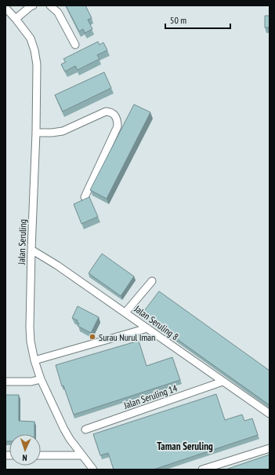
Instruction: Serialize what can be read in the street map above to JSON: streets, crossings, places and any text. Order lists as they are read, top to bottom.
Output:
{
  "streets": {
    "street": ["Jalan Seruling", "Jalan Seruling 8", "Jalan Seruling 14"]
  },
  "crossings": [
    ["Jalan Seruling", "Jalan Seruling 8"],
    ["Jalan Seruling 8", "Jalan Seruling 14"]
  ],
  "districts": ["Taman Seruling"],
  "places": ["Surau Nurul Iman"],
  "scale_bar": "50 m",
  "north": "bottom"
}
